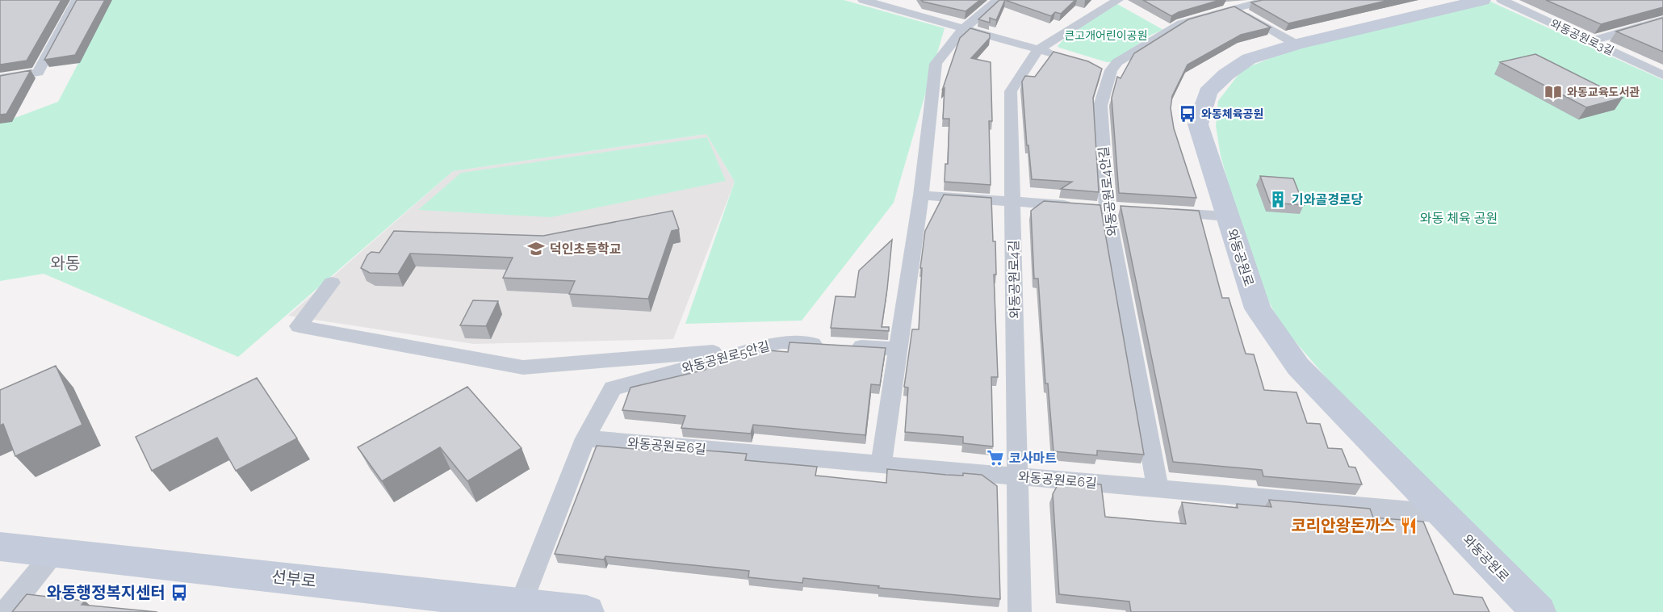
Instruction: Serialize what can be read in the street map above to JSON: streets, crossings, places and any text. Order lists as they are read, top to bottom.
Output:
{
  "streets": {
    "street": [
      "와동공원로3길",
      "와동공원로4안길",
      "와동공원로",
      "와동공원로4길",
      "와동공원로5안길",
      "와동공원로6길",
      "선부로"
    ]
  },
  "crossings": [
    ["와동공원로4안길", "와동공원로6길"],
    ["와동공원로", "와동공원로6길"],
    ["와동공원로4길", "와동공원로6길"],
    ["와동공원로5안길", "와동공원로6길"],
    ["와동공원로5안길", "선부로"]
  ],
  "districts": ["와동"],
  "parks": ["큰고개어린이공원", "와동 체육 공원"],
  "places": {
    "library": ["와동교육도서관"],
    "bus stop": ["와동체육공원", "와동행정복지센터"],
    "building": ["기와골경로당"],
    "school or university": ["덕인초등학교"],
    "supermarket": ["코사마트"],
    "restaurant": ["코리안왕돈까스"]
  }
}
